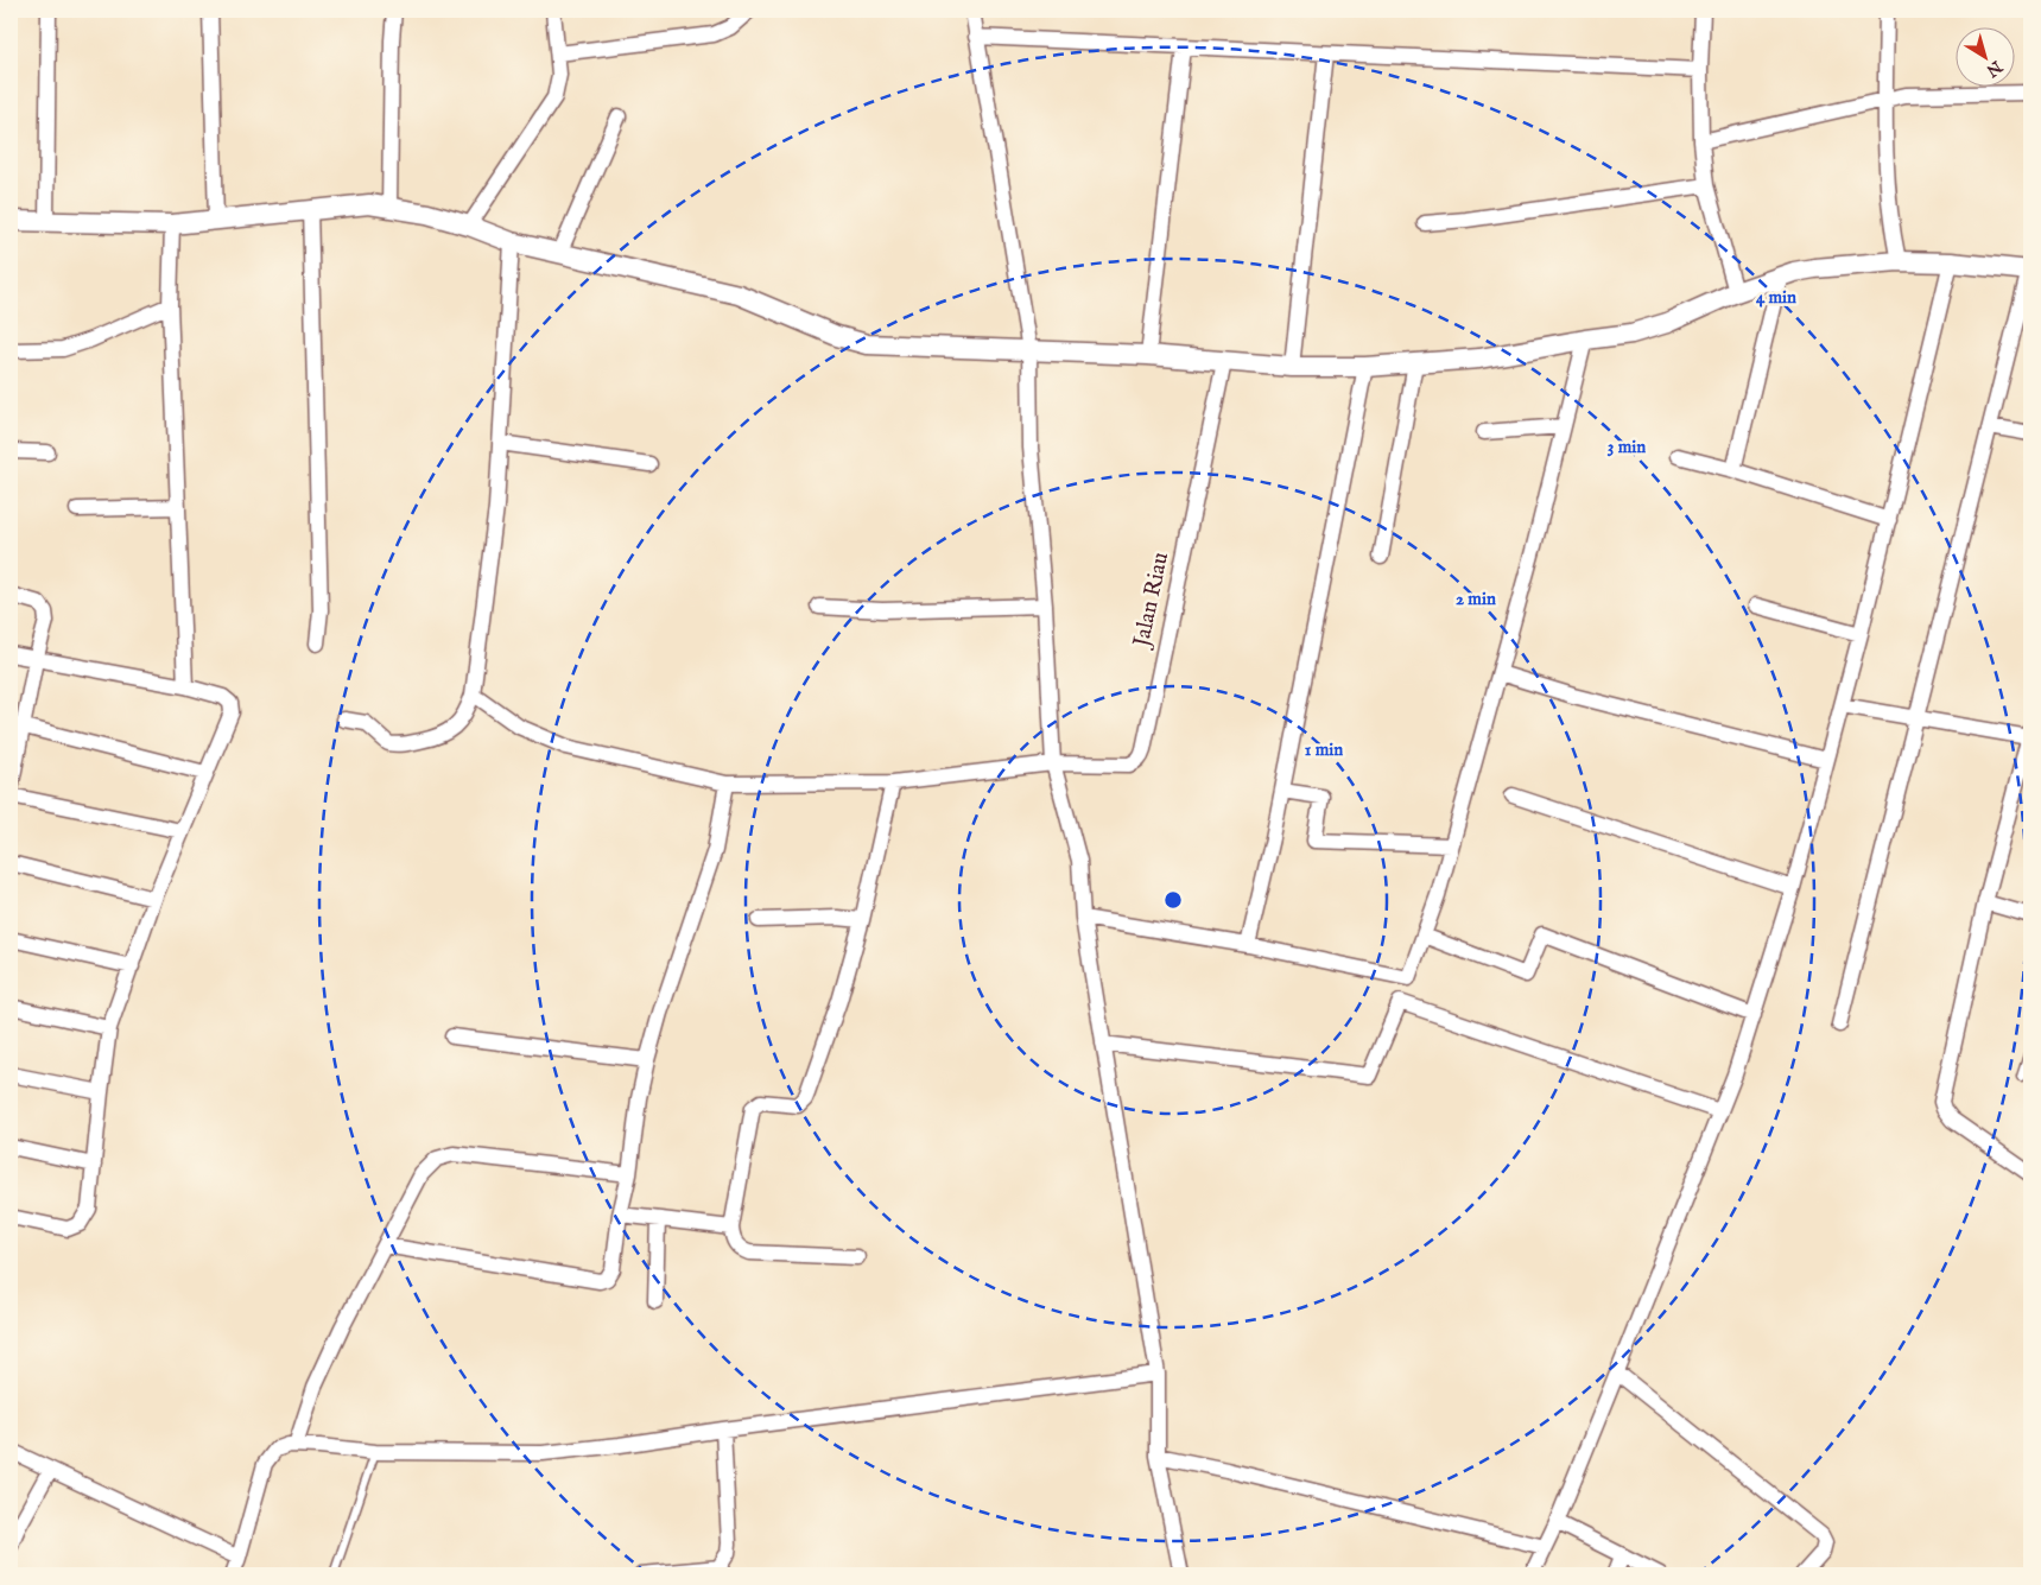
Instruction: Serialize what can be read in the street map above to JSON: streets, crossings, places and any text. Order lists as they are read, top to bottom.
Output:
{
  "streets": {
    "street": ["Jalan Riau"]
  },
  "north": "bottom right",
  "rings": [
    "4 min",
    "3 min",
    "2 min",
    "1 min"
  ]
}
